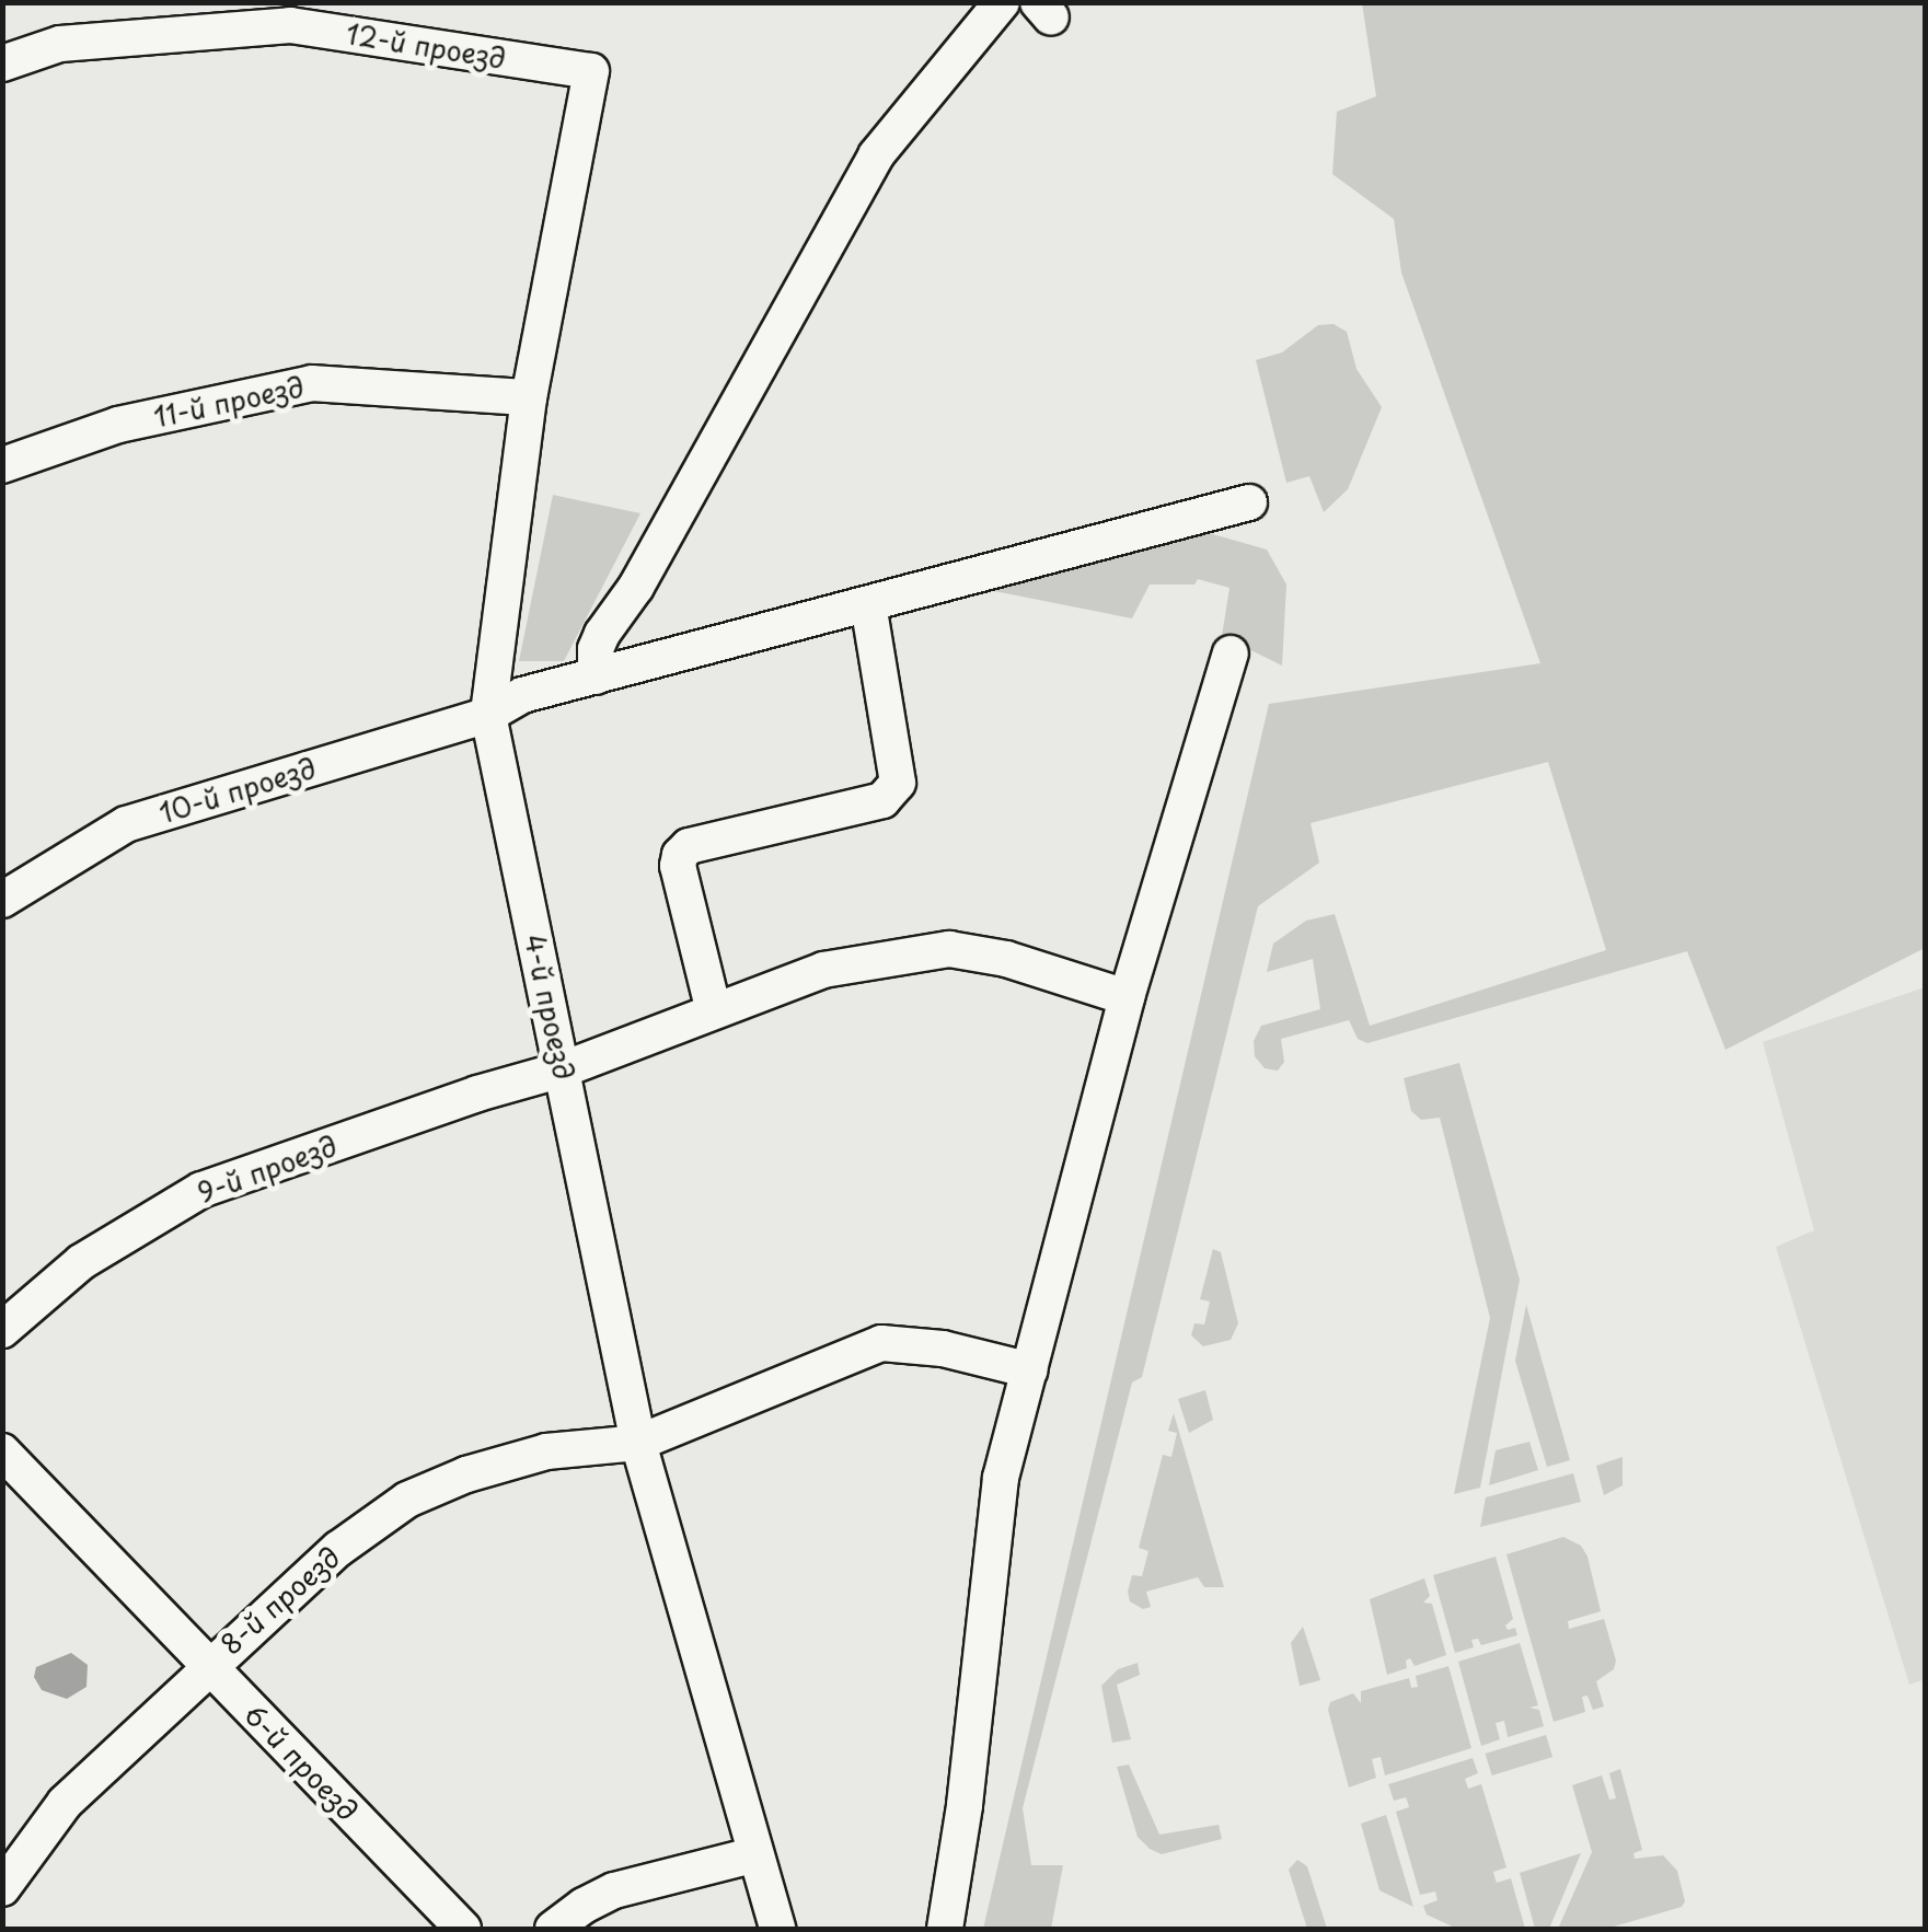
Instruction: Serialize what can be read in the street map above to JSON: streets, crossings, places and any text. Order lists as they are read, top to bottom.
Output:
{
  "streets": {
    "street": [
      "12-й проезд",
      "11-й проезд",
      "10-й проезд",
      "4-й проезд",
      "9-й проезд",
      "8-й проезд",
      "6-й проезд"
    ]
  },
  "crossings": [
    ["12-й проезд", "4-й проезд"],
    ["11-й проезд", "4-й проезд"],
    ["10-й проезд", "4-й проезд"],
    ["4-й проезд", "9-й проезд"],
    ["4-й проезд", "8-й проезд"],
    ["8-й проезд", "6-й проезд"]
  ]
}
